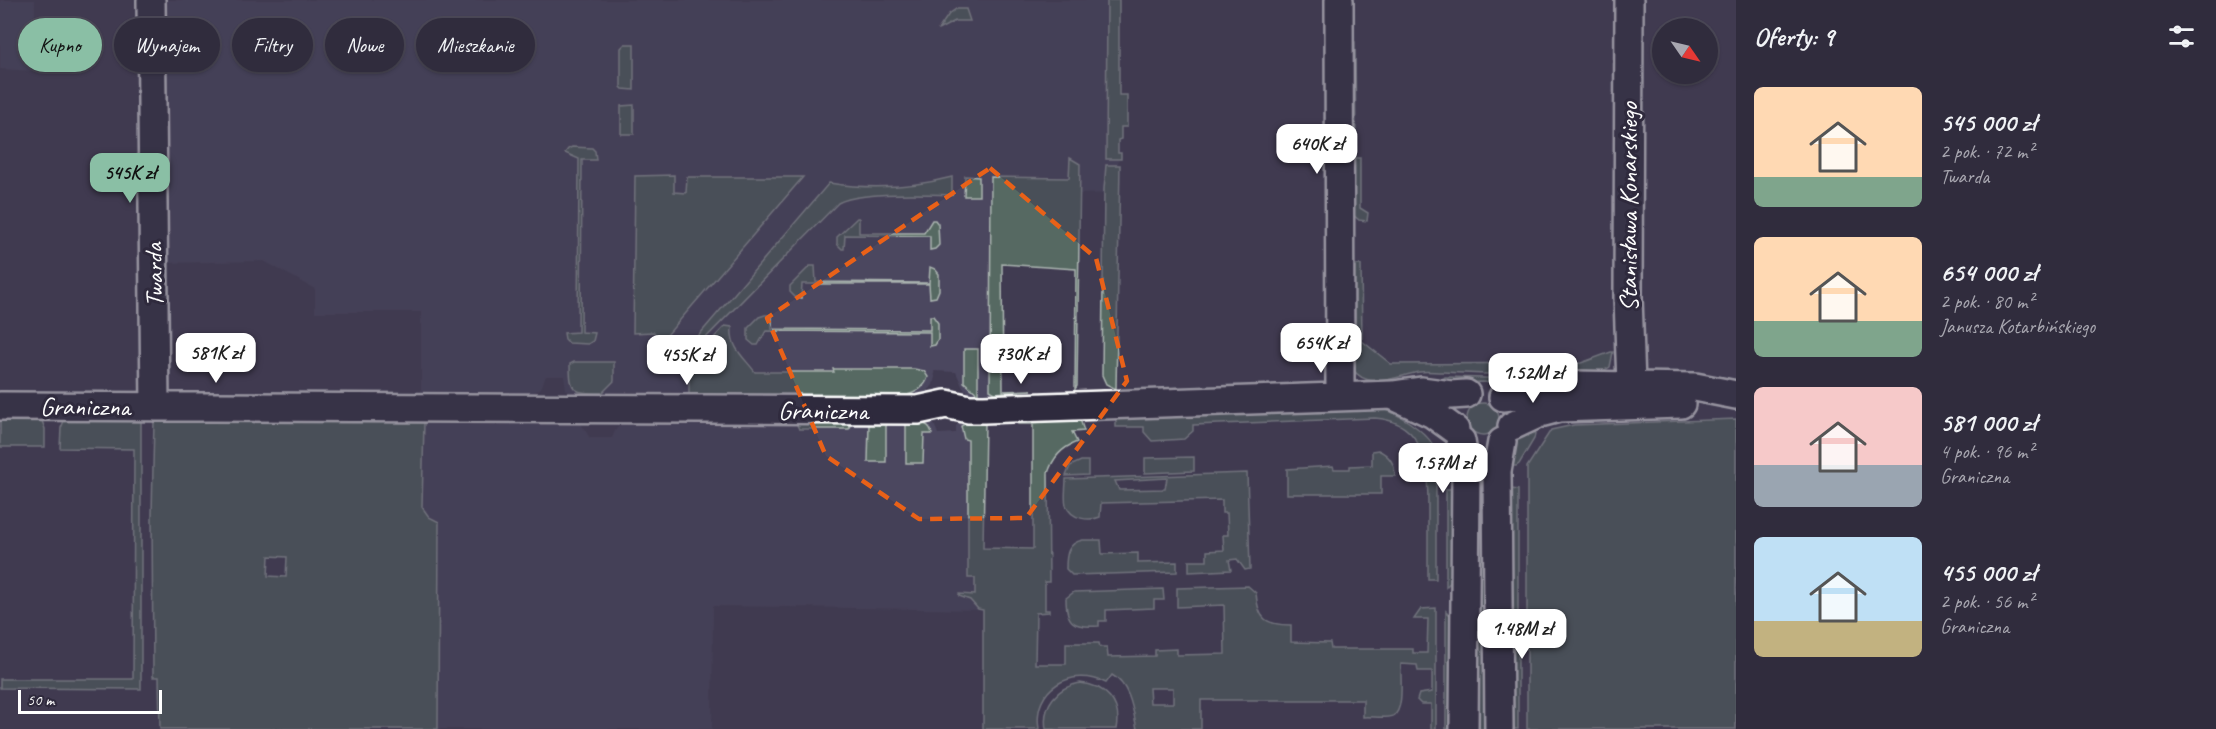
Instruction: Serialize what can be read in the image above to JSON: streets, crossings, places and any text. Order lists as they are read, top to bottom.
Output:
{
  "streets": {
    "street": ["Stanisława Konarskiego", "Twarda", "Graniczna"]
  },
  "crossings": [
    ["Twarda", "Graniczna"]
  ],
  "scale_bar": "50 m",
  "north": "bottom right",
  "page": {
    "heading": "Oferty: 9",
    "chip": [
      "Kupno",
      "Wynajem",
      "Filtry",
      "Nowe",
      "Mieszkanie"
    ],
    "list": [
      {
        "name": "545 000 zł",
        "note": "2 pok. · 72 m² · Twarda"
      },
      {
        "name": "654 000 zł",
        "note": "2 pok. · 80 m² · Janusza Kotarbińskiego"
      },
      {
        "name": "581 000 zł",
        "note": "4 pok. · 96 m² · Graniczna"
      },
      {
        "name": "455 000 zł",
        "note": "2 pok. · 56 m² · Graniczna"
      }
    ],
    "price": [
      "640K zł",
      "545K zł",
      "654K zł",
      "581K zł",
      "730K zł",
      "455K zł",
      "1.52M zł",
      "1.57M zł",
      "1.48M zł"
    ],
    "scale": "50 m"
  }
}
